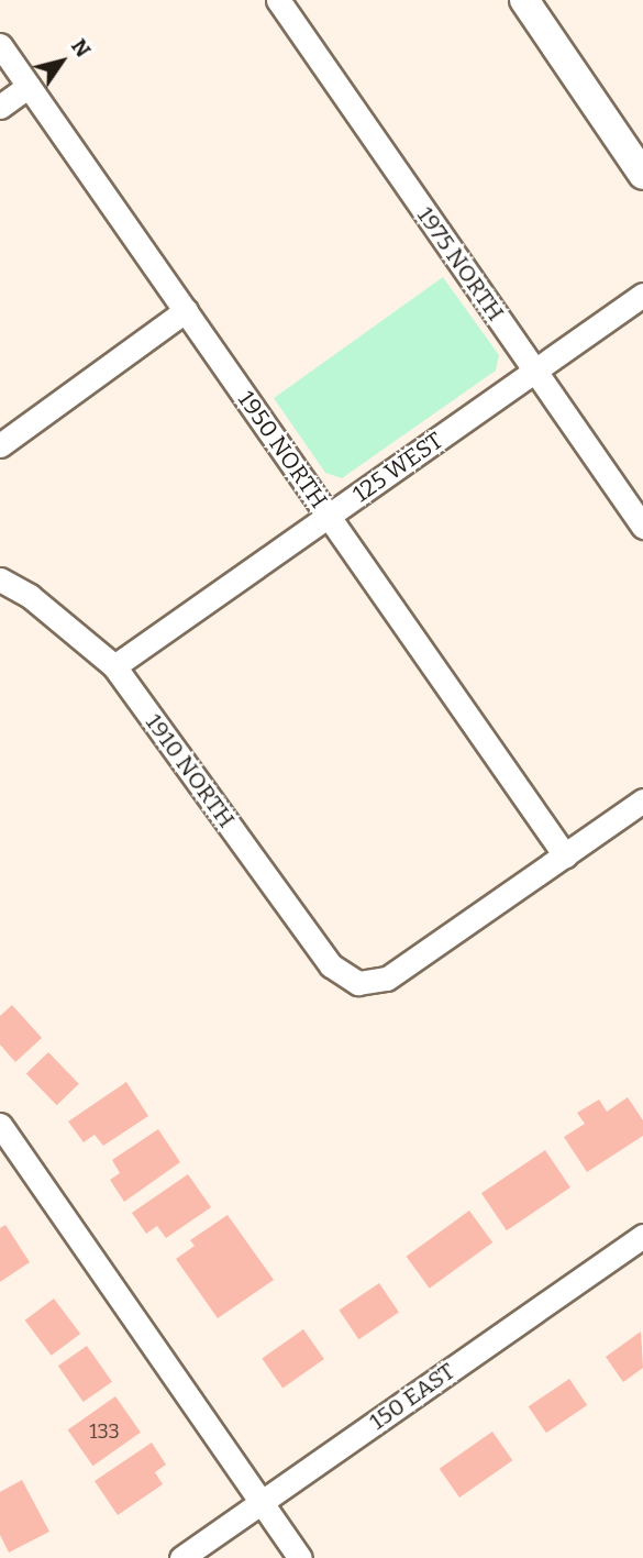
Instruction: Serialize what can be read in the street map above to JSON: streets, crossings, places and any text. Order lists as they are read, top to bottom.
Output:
{
  "streets": {
    "street": [
      "1975 NORTH",
      "1950 NORTH",
      "125 WEST",
      "1910 NORTH",
      "150 EAST"
    ]
  },
  "crossings": [
    ["1975 NORTH", "125 WEST"],
    ["1950 NORTH", "125 WEST"],
    ["1950 NORTH", "1910 NORTH"],
    ["125 WEST", "1910 NORTH"]
  ],
  "house_numbers": ["133"],
  "north": "top right"
}
